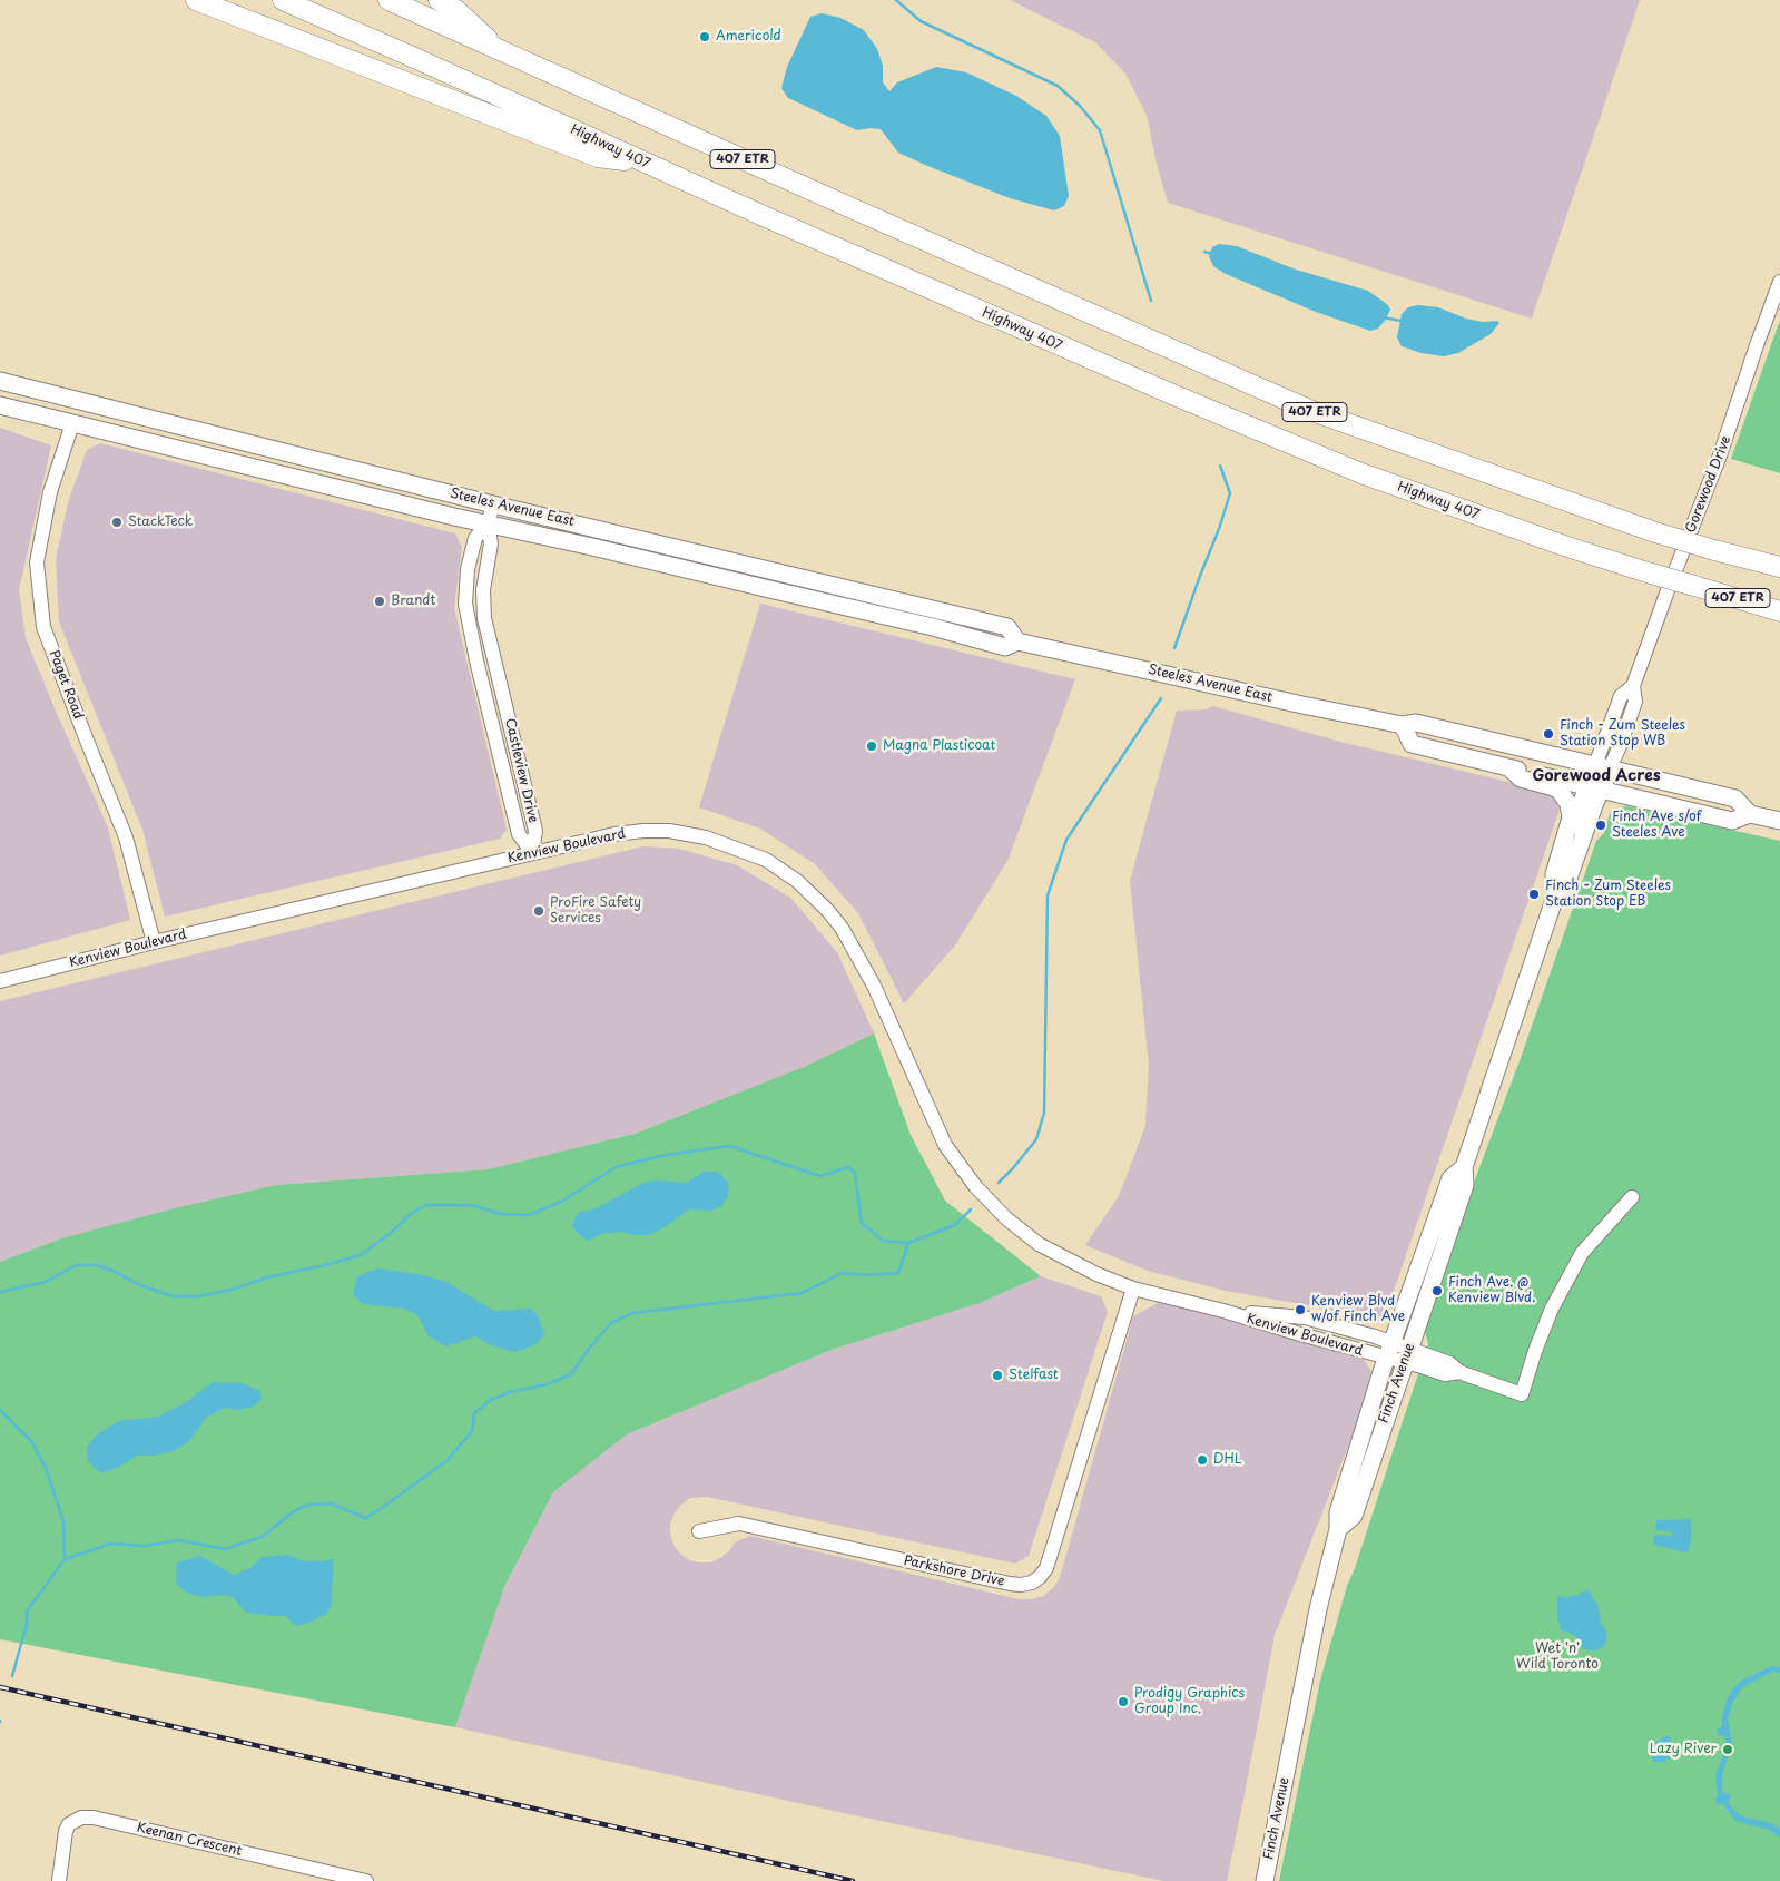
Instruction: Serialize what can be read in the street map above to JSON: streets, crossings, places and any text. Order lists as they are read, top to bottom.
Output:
{
  "streets": {
    "highway": ["Highway 407", "407 ETR"],
    "main road": ["Steeles Avenue East", "Finch Avenue"],
    "street": [
      "Gorewood Drive",
      "Paget Road",
      "Castleview Drive",
      "Kenview Boulevard",
      "Parkshore Drive",
      "Keenan Crescent"
    ]
  },
  "crossings": [
    ["Gorewood Drive", "Steeles Avenue East"],
    ["Gorewood Drive", "Finch Avenue"],
    ["Steeles Avenue East", "Paget Road"],
    ["Steeles Avenue East", "Castleview Drive"],
    ["Steeles Avenue East", "Finch Avenue"],
    ["Paget Road", "Kenview Boulevard"],
    ["Castleview Drive", "Kenview Boulevard"],
    ["Kenview Boulevard", "Finch Avenue"],
    ["Kenview Boulevard", "Parkshore Drive"]
  ],
  "districts": ["Gorewood Acres"],
  "parks": ["Wet 'n' Wild Toronto"],
  "places": [
    "Americold",
    "StackTeck",
    "Brandt",
    "Finch - Zum Steeles Station Stop WB",
    "Magna Plasticoat",
    "Finch Ave s/of Steeles Ave",
    "Finch - Zum Steeles Station Stop EB",
    "ProFire Safety Services",
    "Finch Ave. @ Kenview Blvd.",
    "Kenview Blvd w/of Finch Ave",
    "Stelfast",
    "DHL",
    "Prodigy Graphics Group Inc.",
    "Lazy River"
  ]
}
